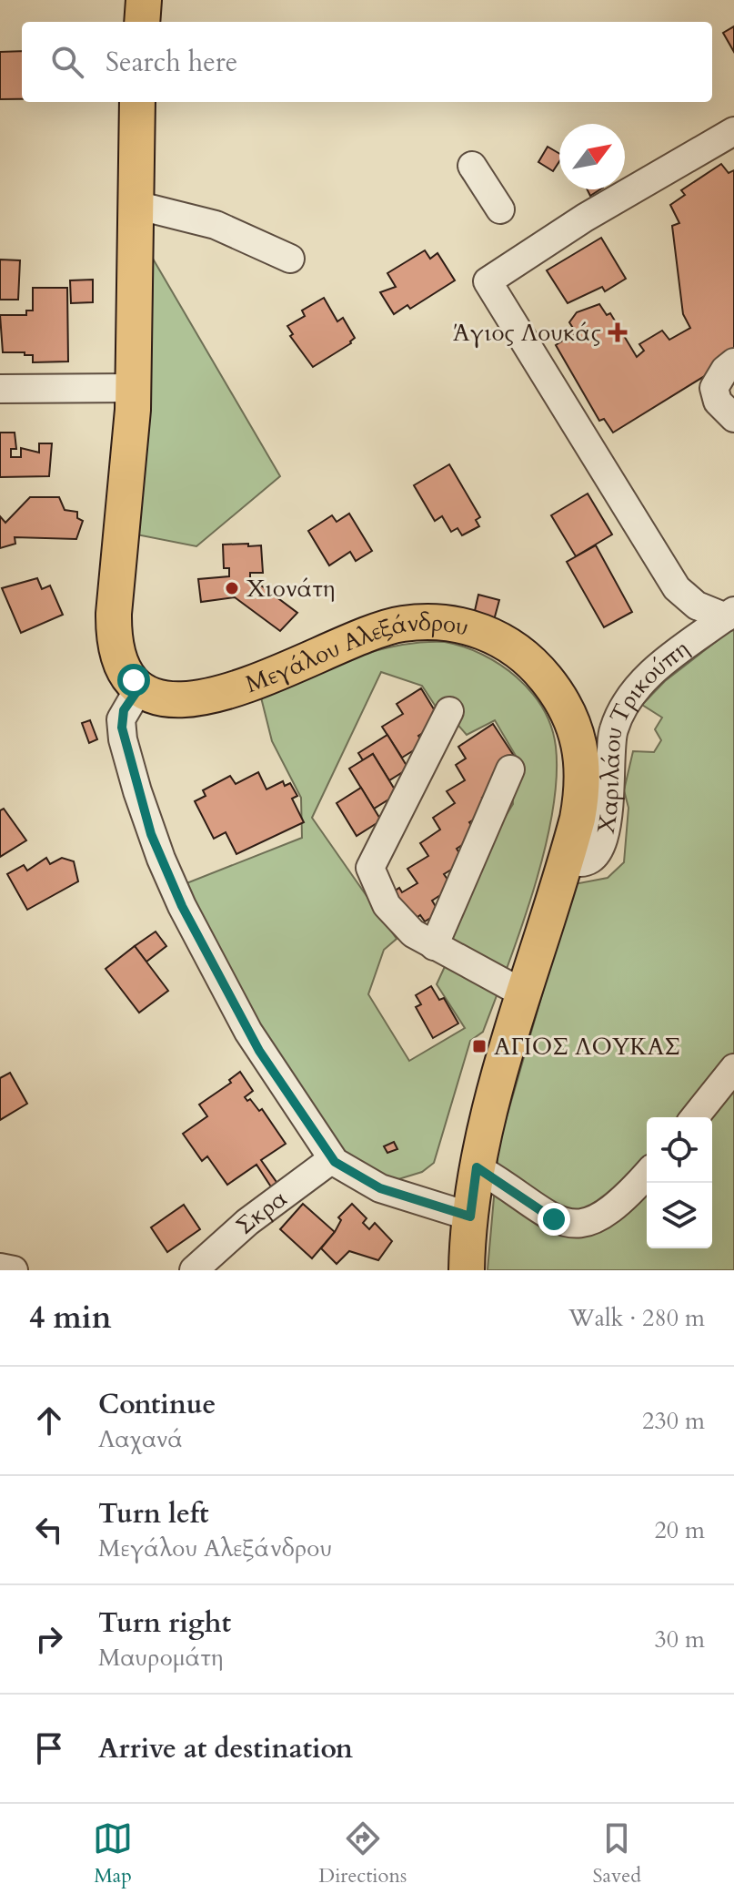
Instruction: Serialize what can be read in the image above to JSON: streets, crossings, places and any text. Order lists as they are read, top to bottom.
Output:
{
  "streets": {
    "main road": ["Μεγάλου Αλεξάνδρου"],
    "street": ["Χαριλάου Τρικούπη", "Σκρα"]
  },
  "crossings": [
    ["Μεγάλου Αλεξάνδρου", "Χαριλάου Τρικούπη"]
  ],
  "places": {
    "health": ["Άγιος Λουκάς"],
    "other": ["Χιονάτη"],
    "transit": ["ΑΓΙΟΣ ΛΟΥΚΑΣ"]
  },
  "north": "top right",
  "page": {
    "search": "Search here",
    "heading": ["4 min", "Walk · 280 m"],
    "list": [
      ["Continue", "Λαχανά", "230 m"],
      ["Turn left", "Μεγάλου Αλεξάνδρου", "20 m"],
      ["Turn right", "Μαυρομάτη", "30 m"],
      "Arrive at destination"
    ],
    "nav": ["Map", "Directions", "Saved"]
  }
}
